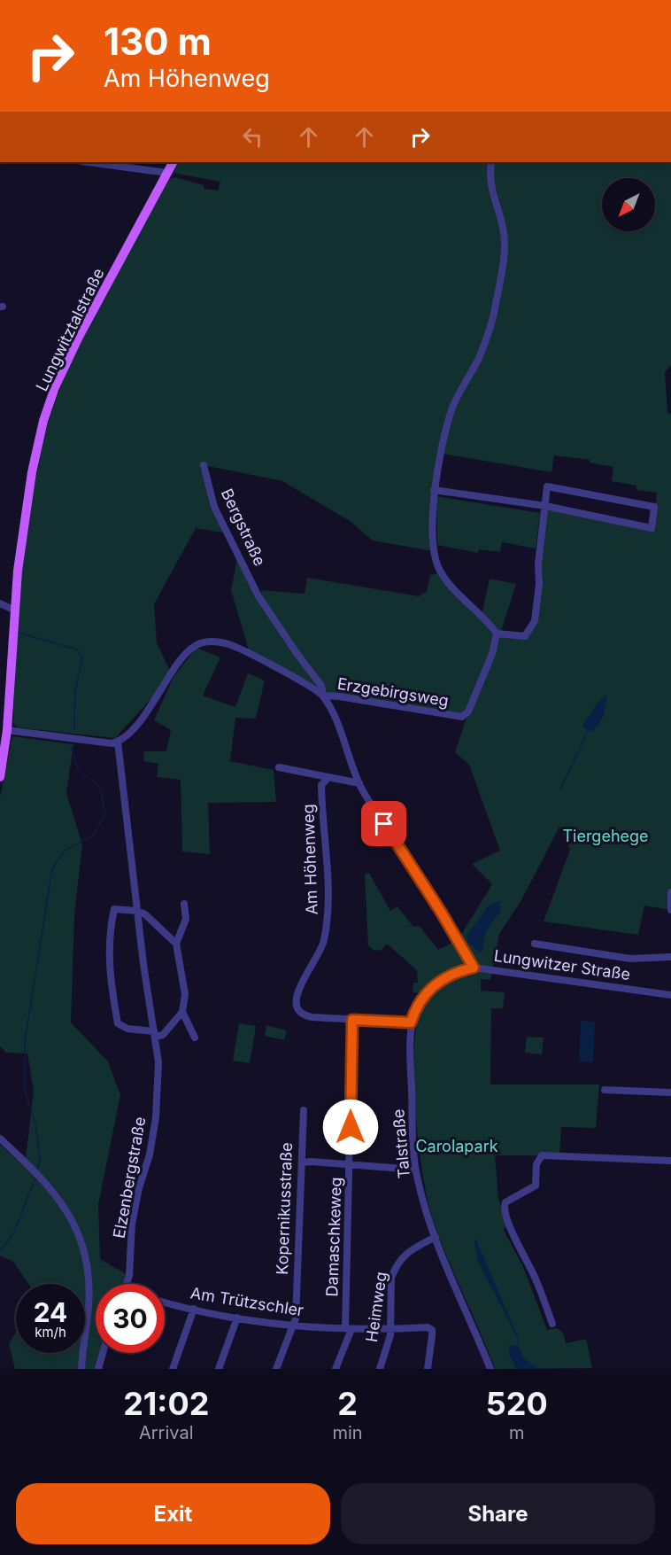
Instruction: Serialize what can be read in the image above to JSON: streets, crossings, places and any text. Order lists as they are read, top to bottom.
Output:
{
  "streets": {
    "main road": ["Lungwitztalstraße"],
    "street": [
      "Bergstraße",
      "Erzgebirgsweg",
      "Am Höhenweg",
      "Lungwitzer Straße",
      "Talstraße",
      "Elzenbergstraße",
      "Kopernikusstraße",
      "Damaschkeweg",
      "Am Trützschler",
      "Heimweg"
    ]
  },
  "crossings": [
    ["Bergstraße", "Erzgebirgsweg"],
    ["Bergstraße", "Lungwitzer Straße"],
    ["Erzgebirgsweg", "Lungwitzer Straße"],
    ["Am Höhenweg", "Talstraße"],
    ["Am Höhenweg", "Damaschkeweg"],
    ["Lungwitzer Straße", "Talstraße"],
    ["Talstraße", "Heimweg"],
    ["Kopernikusstraße", "Am Trützschler"],
    ["Damaschkeweg", "Am Trützschler"],
    ["Am Trützschler", "Heimweg"]
  ],
  "parks": ["Tiergehege", "Carolapark"],
  "north": "bottom left",
  "page": {
    "turn": ["130 m", "Am Höhenweg"],
    "speed": "24 km/h",
    "limit": "30",
    "eta": [
      "21:02",
      "Arrival",
      "2",
      "min",
      "520",
      "m"
    ],
    "buttons": ["Exit", "Share"]
  }
}
